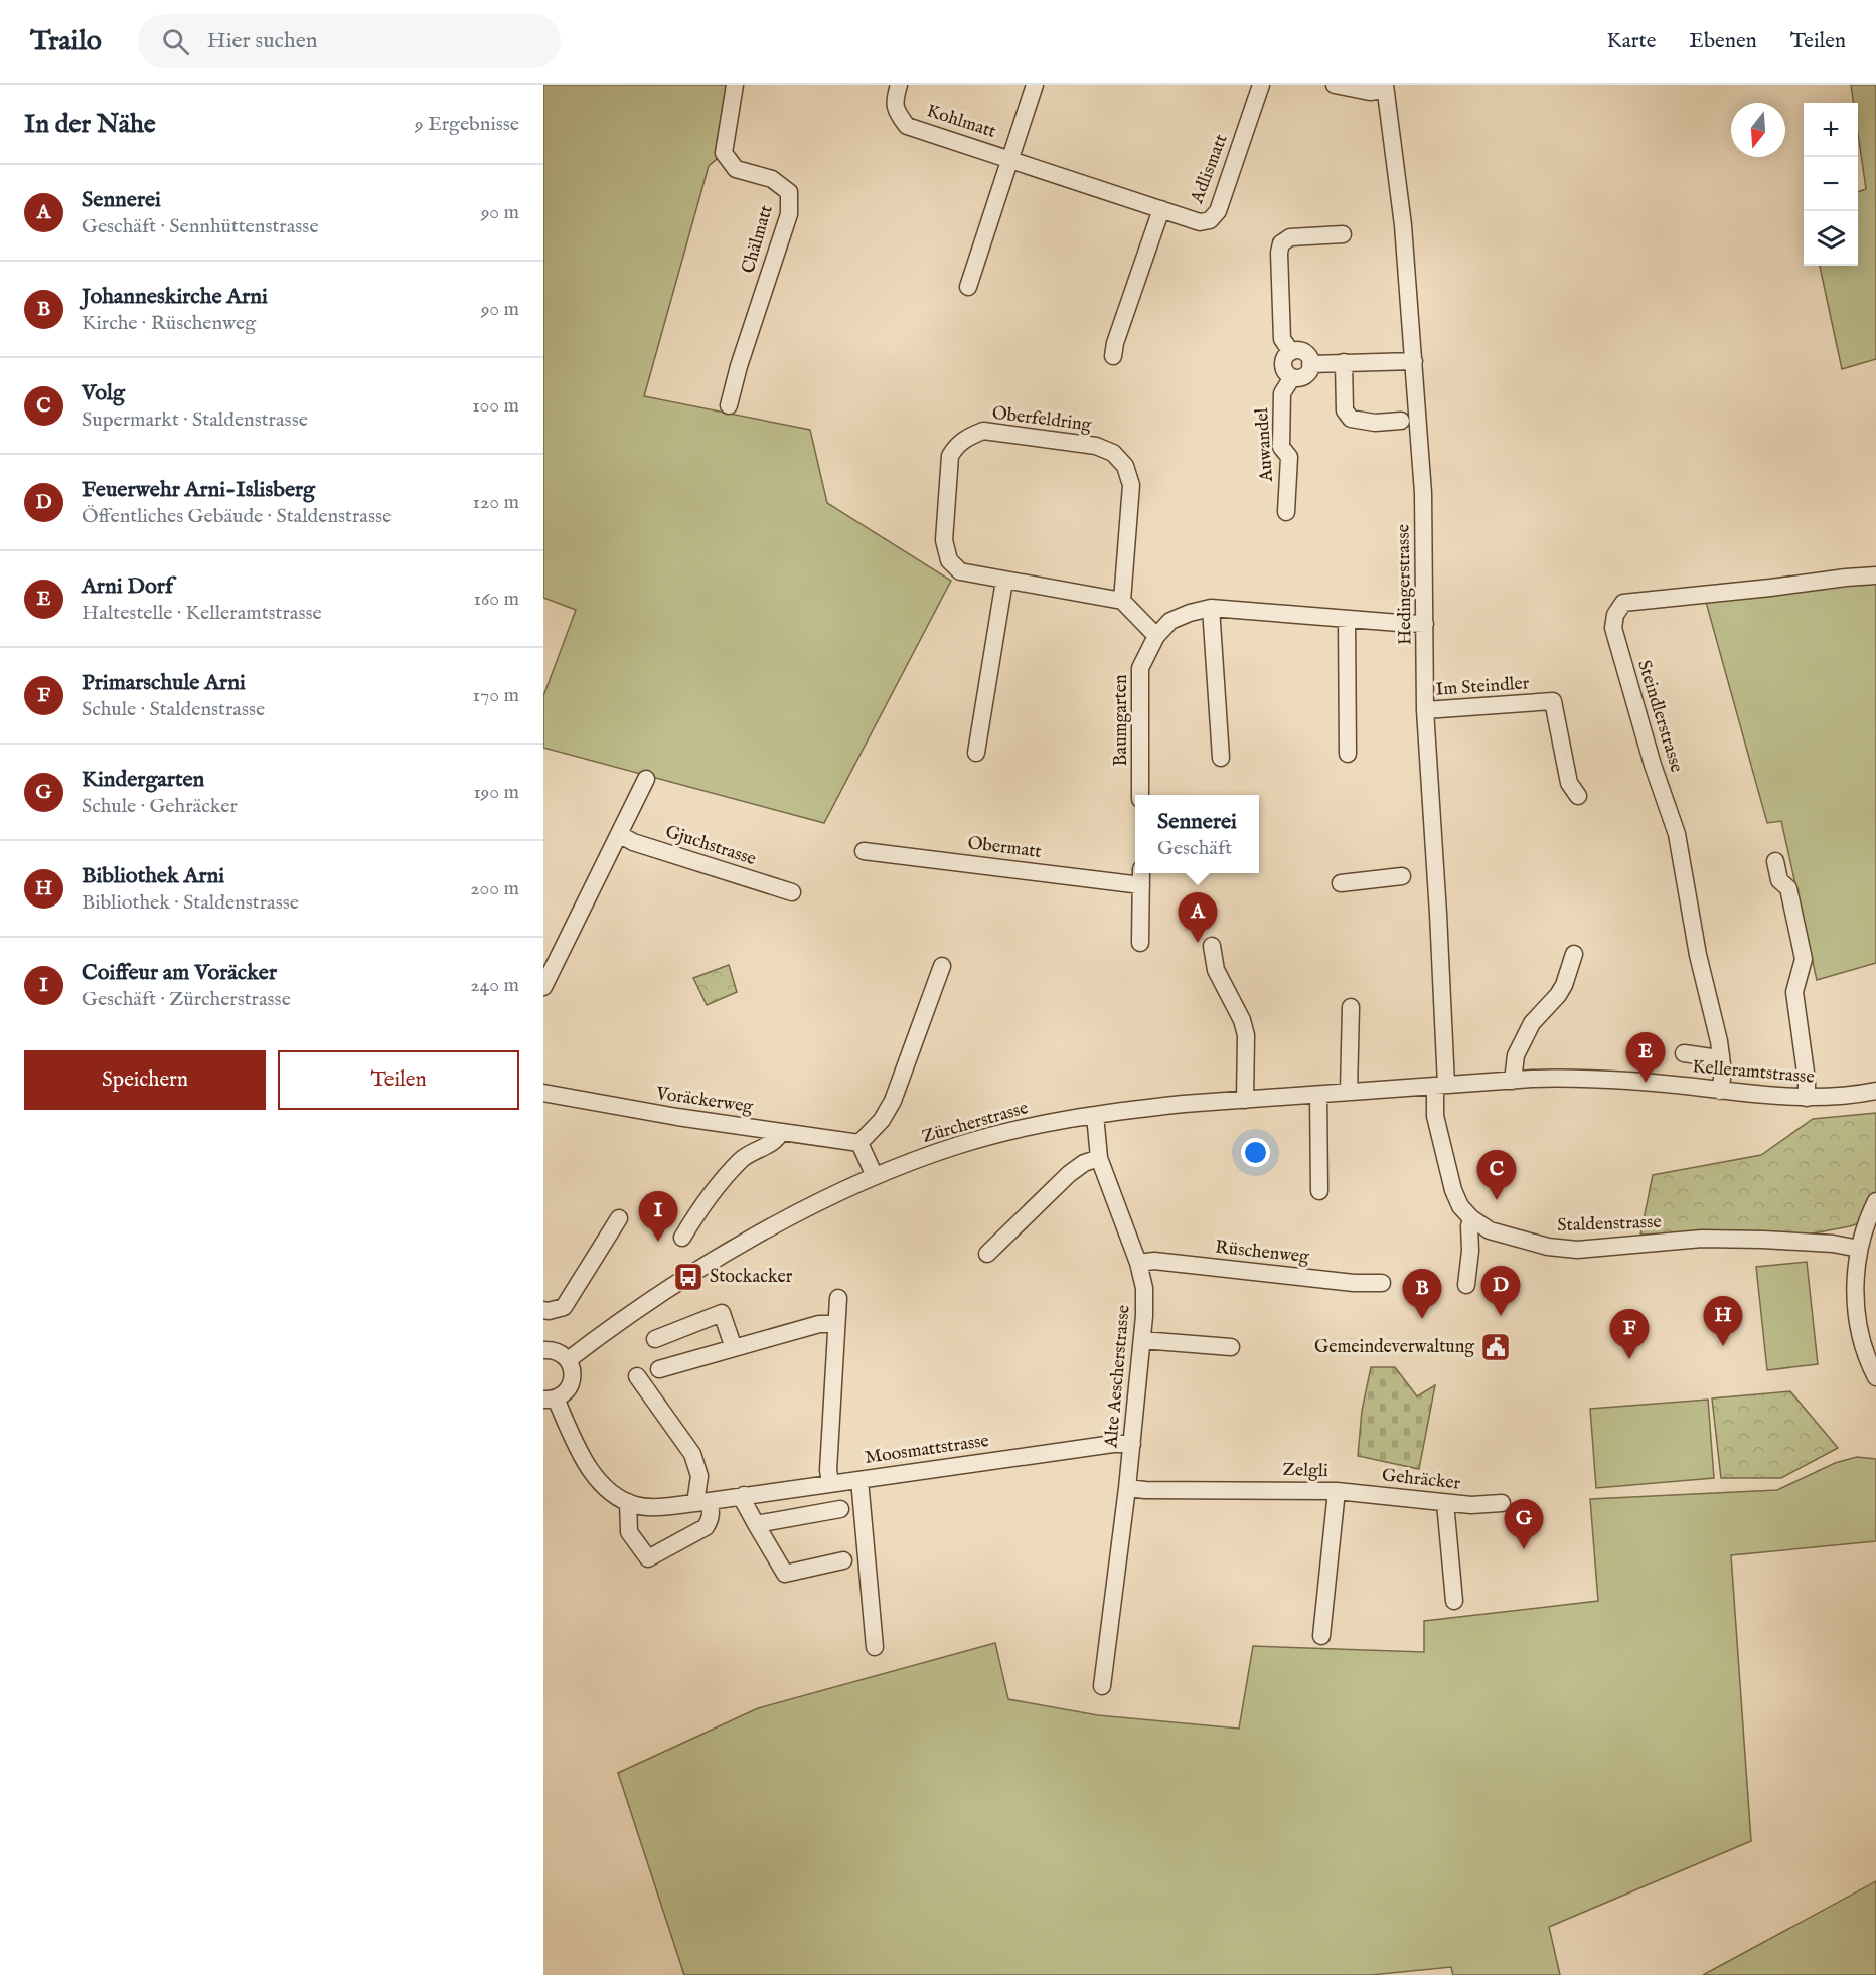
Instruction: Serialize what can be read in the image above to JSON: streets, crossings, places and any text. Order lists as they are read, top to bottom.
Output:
{
  "streets": {
    "street": [
      "Kohlmatt",
      "Adlismatt",
      "Chälmatt",
      "Oberfeldring",
      "Auwandel",
      "Hedingerstrasse",
      "Im Steindler",
      "Steindlerstrasse",
      "Baumgarten",
      "Gjuchstrasse",
      "Obermatt",
      "Kelleramtstrasse",
      "Voräckerweg",
      "Zürcherstrasse",
      "Staldenstrasse",
      "Rüschenweg",
      "Alte Aescherstrasse",
      "Moosmattstrasse",
      "Zelgli",
      "Gehräcker"
    ]
  },
  "crossings": [
    ["Kohlmatt", "Adlismatt"],
    ["Hedingerstrasse", "Im Steindler"],
    ["Hedingerstrasse", "Baumgarten"],
    ["Hedingerstrasse", "Kelleramtstrasse"],
    ["Hedingerstrasse", "Zürcherstrasse"],
    ["Hedingerstrasse", "Staldenstrasse"],
    ["Steindlerstrasse", "Kelleramtstrasse"],
    ["Kelleramtstrasse", "Zürcherstrasse"],
    ["Kelleramtstrasse", "Staldenstrasse"],
    ["Zürcherstrasse", "Staldenstrasse"],
    ["Zürcherstrasse", "Alte Aescherstrasse"],
    ["Rüschenweg", "Alte Aescherstrasse"],
    ["Alte Aescherstrasse", "Moosmattstrasse"],
    ["Alte Aescherstrasse", "Zelgli"],
    ["Zelgli", "Gehräcker"]
  ],
  "places": {
    "bus stop": ["Stockacker"],
    "public building": ["Gemeindeverwaltung"]
  },
  "north": "bottom",
  "page": {
    "header": "Trailo",
    "search": "Hier suchen",
    "nav": ["Karte", "Ebenen", "Teilen"],
    "heading": ["In der Nähe", "9 Ergebnisse"],
    "map_buttons": ["+", "−"],
    "list": [
      {
        "mark": "A",
        "name": "Sennerei",
        "note": "Geschäft · Sennhüttenstrasse",
        "value": "90 m"
      },
      {
        "mark": "B",
        "name": "Johanneskirche Arni",
        "note": "Kirche · Rüschenweg",
        "value": "90 m"
      },
      {
        "mark": "C",
        "name": "Volg",
        "note": "Supermarkt · Staldenstrasse",
        "value": "100 m"
      },
      {
        "mark": "D",
        "name": "Feuerwehr Arni-Islisberg",
        "note": "Öffentliches Gebäude · Staldenstrasse",
        "value": "120 m"
      },
      {
        "mark": "E",
        "name": "Arni Dorf",
        "note": "Haltestelle · Kelleramtstrasse",
        "value": "160 m"
      },
      {
        "mark": "F",
        "name": "Primarschule Arni",
        "note": "Schule · Staldenstrasse",
        "value": "170 m"
      },
      {
        "mark": "G",
        "name": "Kindergarten",
        "note": "Schule · Gehräcker",
        "value": "190 m"
      },
      {
        "mark": "H",
        "name": "Bibliothek Arni",
        "note": "Bibliothek · Staldenstrasse",
        "value": "200 m"
      },
      {
        "mark": "I",
        "name": "Coiffeur am Voräcker",
        "note": "Geschäft · Zürcherstrasse",
        "value": "240 m"
      }
    ],
    "popup": ["Sennerei", "Geschäft"],
    "pins": [
      "A",
      "E",
      "C",
      "I",
      "D",
      "B",
      "H",
      "F",
      "G"
    ],
    "buttons": ["Speichern", "Teilen"]
  }
}
